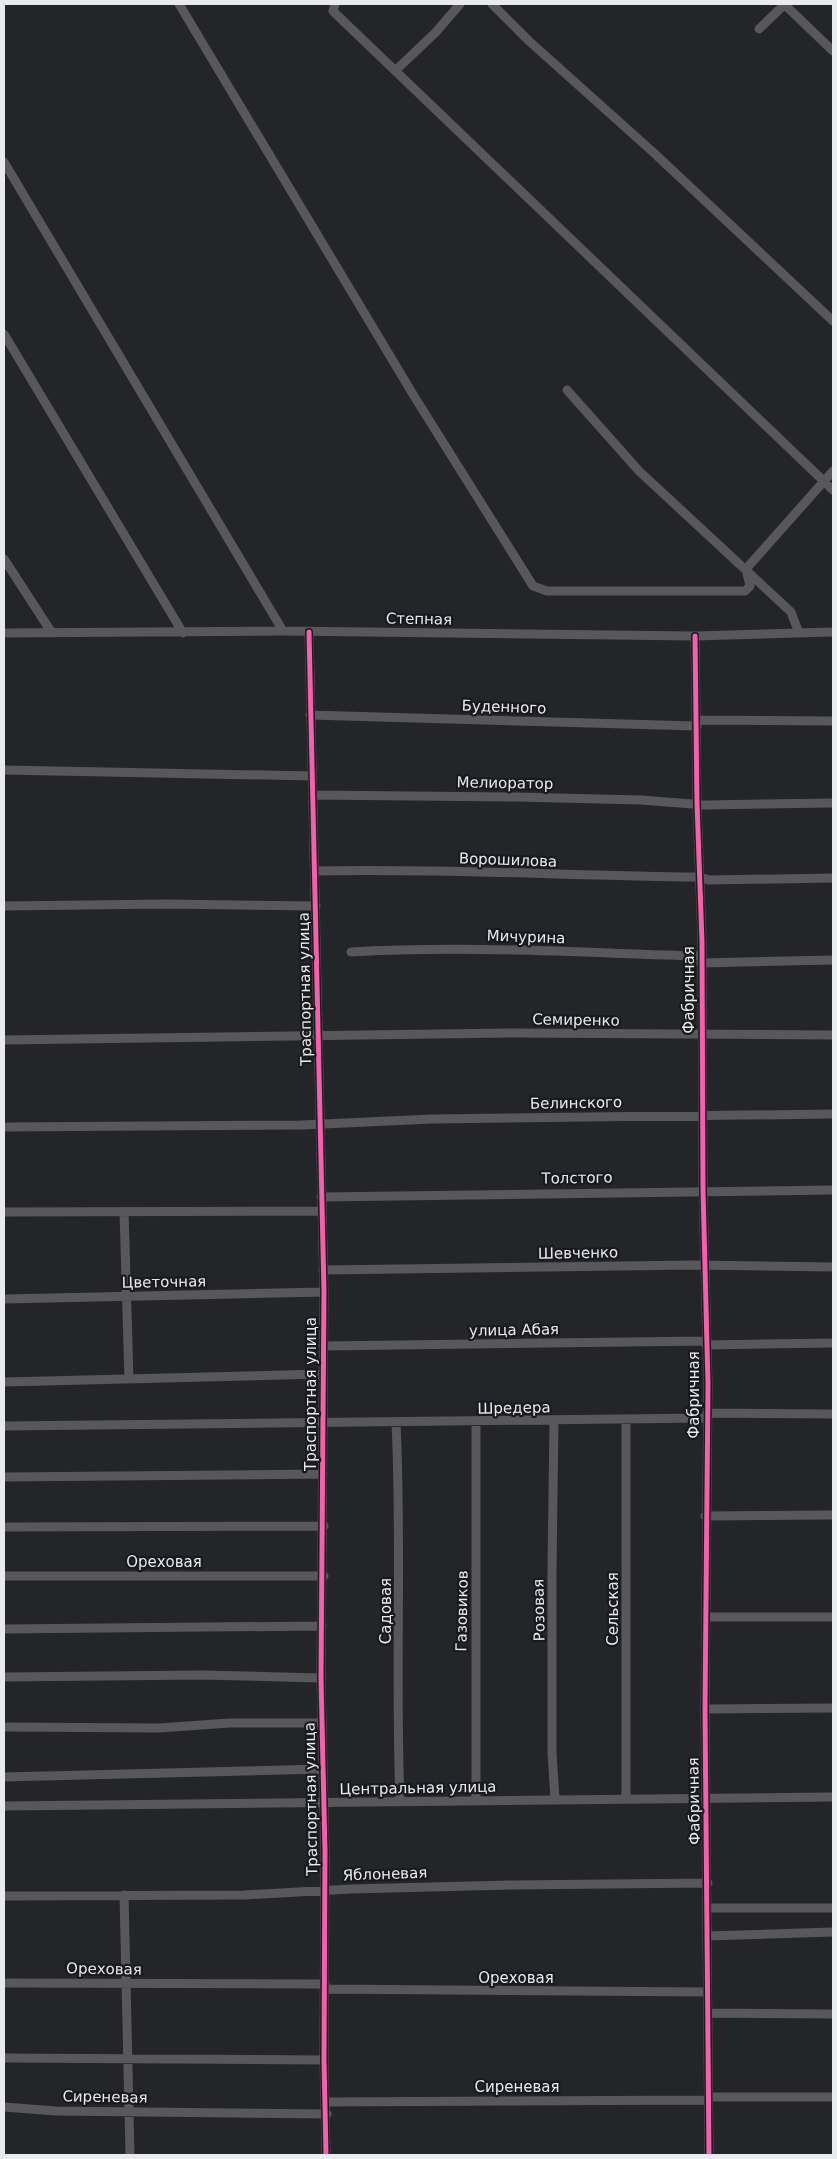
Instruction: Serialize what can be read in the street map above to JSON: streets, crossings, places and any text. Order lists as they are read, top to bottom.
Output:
{
  "streets": {
    "street": [
      "Степная",
      "Буденного",
      "Мелиоратор",
      "Ворошилова",
      "Мичурина",
      "Траспортная улица",
      "Фабричная",
      "Семиренко",
      "Белинского",
      "Толстого",
      "Шевченко",
      "Цветочная",
      "улица Абая",
      "Шредера",
      "Ореховая",
      "Сельская",
      "Розовая",
      "Садовая",
      "Газовиков",
      "Центральная улица",
      "Яблоневая",
      "Сиреневая"
    ]
  },
  "crossings": [
    ["Степная", "Траспортная улица"],
    ["Степная", "Фабричная"],
    ["Буденного", "Траспортная улица"],
    ["Буденного", "Фабричная"],
    ["Мелиоратор", "Траспортная улица"],
    ["Мелиоратор", "Фабричная"],
    ["Ворошилова", "Траспортная улица"],
    ["Ворошилова", "Фабричная"],
    ["Мичурина", "Фабричная"],
    ["Траспортная улица", "Семиренко"],
    ["Траспортная улица", "Белинского"],
    ["Траспортная улица", "Толстого"],
    ["Траспортная улица", "Шевченко"],
    ["Траспортная улица", "Цветочная"],
    ["Траспортная улица", "улица Абая"],
    ["Траспортная улица", "Шредера"],
    ["Траспортная улица", "Ореховая"],
    ["Траспортная улица", "Центральная улица"],
    ["Траспортная улица", "Яблоневая"],
    ["Траспортная улица", "Сиреневая"],
    ["Фабричная", "Семиренко"],
    ["Фабричная", "Белинского"],
    ["Фабричная", "Толстого"],
    ["Фабричная", "Шевченко"],
    ["Фабричная", "улица Абая"],
    ["Фабричная", "Шредера"],
    ["Фабричная", "Ореховая"],
    ["Фабричная", "Центральная улица"],
    ["Фабричная", "Яблоневая"],
    ["Фабричная", "Сиреневая"],
    ["Шредера", "Сельская"],
    ["Шредера", "Розовая"],
    ["Шредера", "Садовая"],
    ["Шредера", "Газовиков"],
    ["Сельская", "Центральная улица"],
    ["Розовая", "Центральная улица"],
    ["Садовая", "Центральная улица"],
    ["Газовиков", "Центральная улица"]
  ]
}
